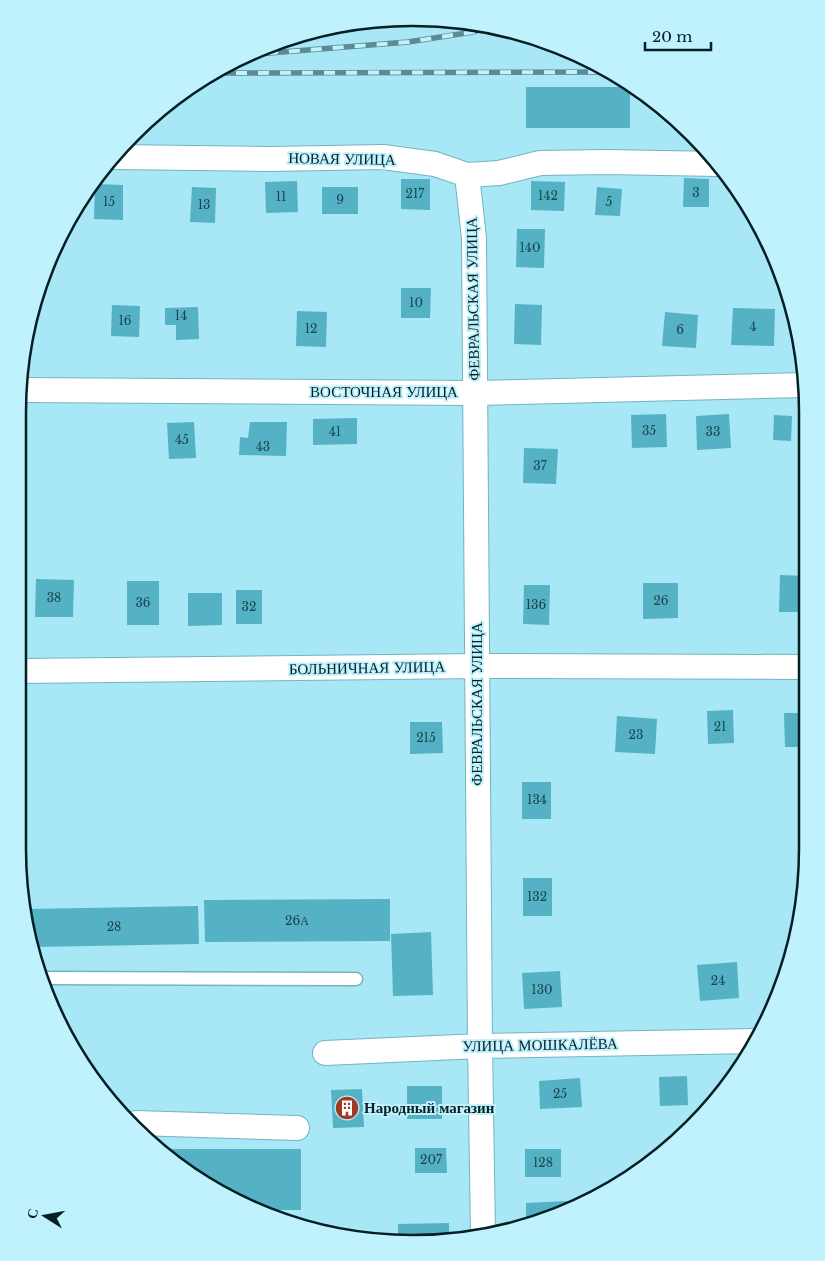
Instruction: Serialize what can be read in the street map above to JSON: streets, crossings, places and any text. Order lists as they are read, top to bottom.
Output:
{
  "streets": {
    "street": [
      "НОВАЯ УЛИЦА",
      "ФЕВРАЛЬСКАЯ УЛИЦА",
      "ВОСТОЧНАЯ УЛИЦА",
      "БОЛЬНИЧНАЯ УЛИЦА",
      "УЛИЦА МОШКАЛЁВА"
    ]
  },
  "crossings": [
    ["НОВАЯ УЛИЦА", "ФЕВРАЛЬСКАЯ УЛИЦА"],
    ["ФЕВРАЛЬСКАЯ УЛИЦА", "ВОСТОЧНАЯ УЛИЦА"],
    ["ФЕВРАЛЬСКАЯ УЛИЦА", "БОЛЬНИЧНАЯ УЛИЦА"],
    ["ФЕВРАЛЬСКАЯ УЛИЦА", "УЛИЦА МОШКАЛЁВА"]
  ],
  "places": {
    "building": ["Народный магазин"]
  },
  "house_numbers": [
    "3",
    "217",
    "142",
    "11",
    "9",
    "15",
    "5",
    "13",
    "140",
    "10",
    "14",
    "16",
    "4",
    "12",
    "6",
    "35",
    "41",
    "33",
    "45",
    "43",
    "37",
    "38",
    "26",
    "36",
    "136",
    "32",
    "21",
    "23",
    "215",
    "134",
    "132",
    "26А",
    "28",
    "24",
    "130",
    "25",
    "207",
    "128"
  ],
  "scale_bar": "20 m",
  "north": "left"
}
